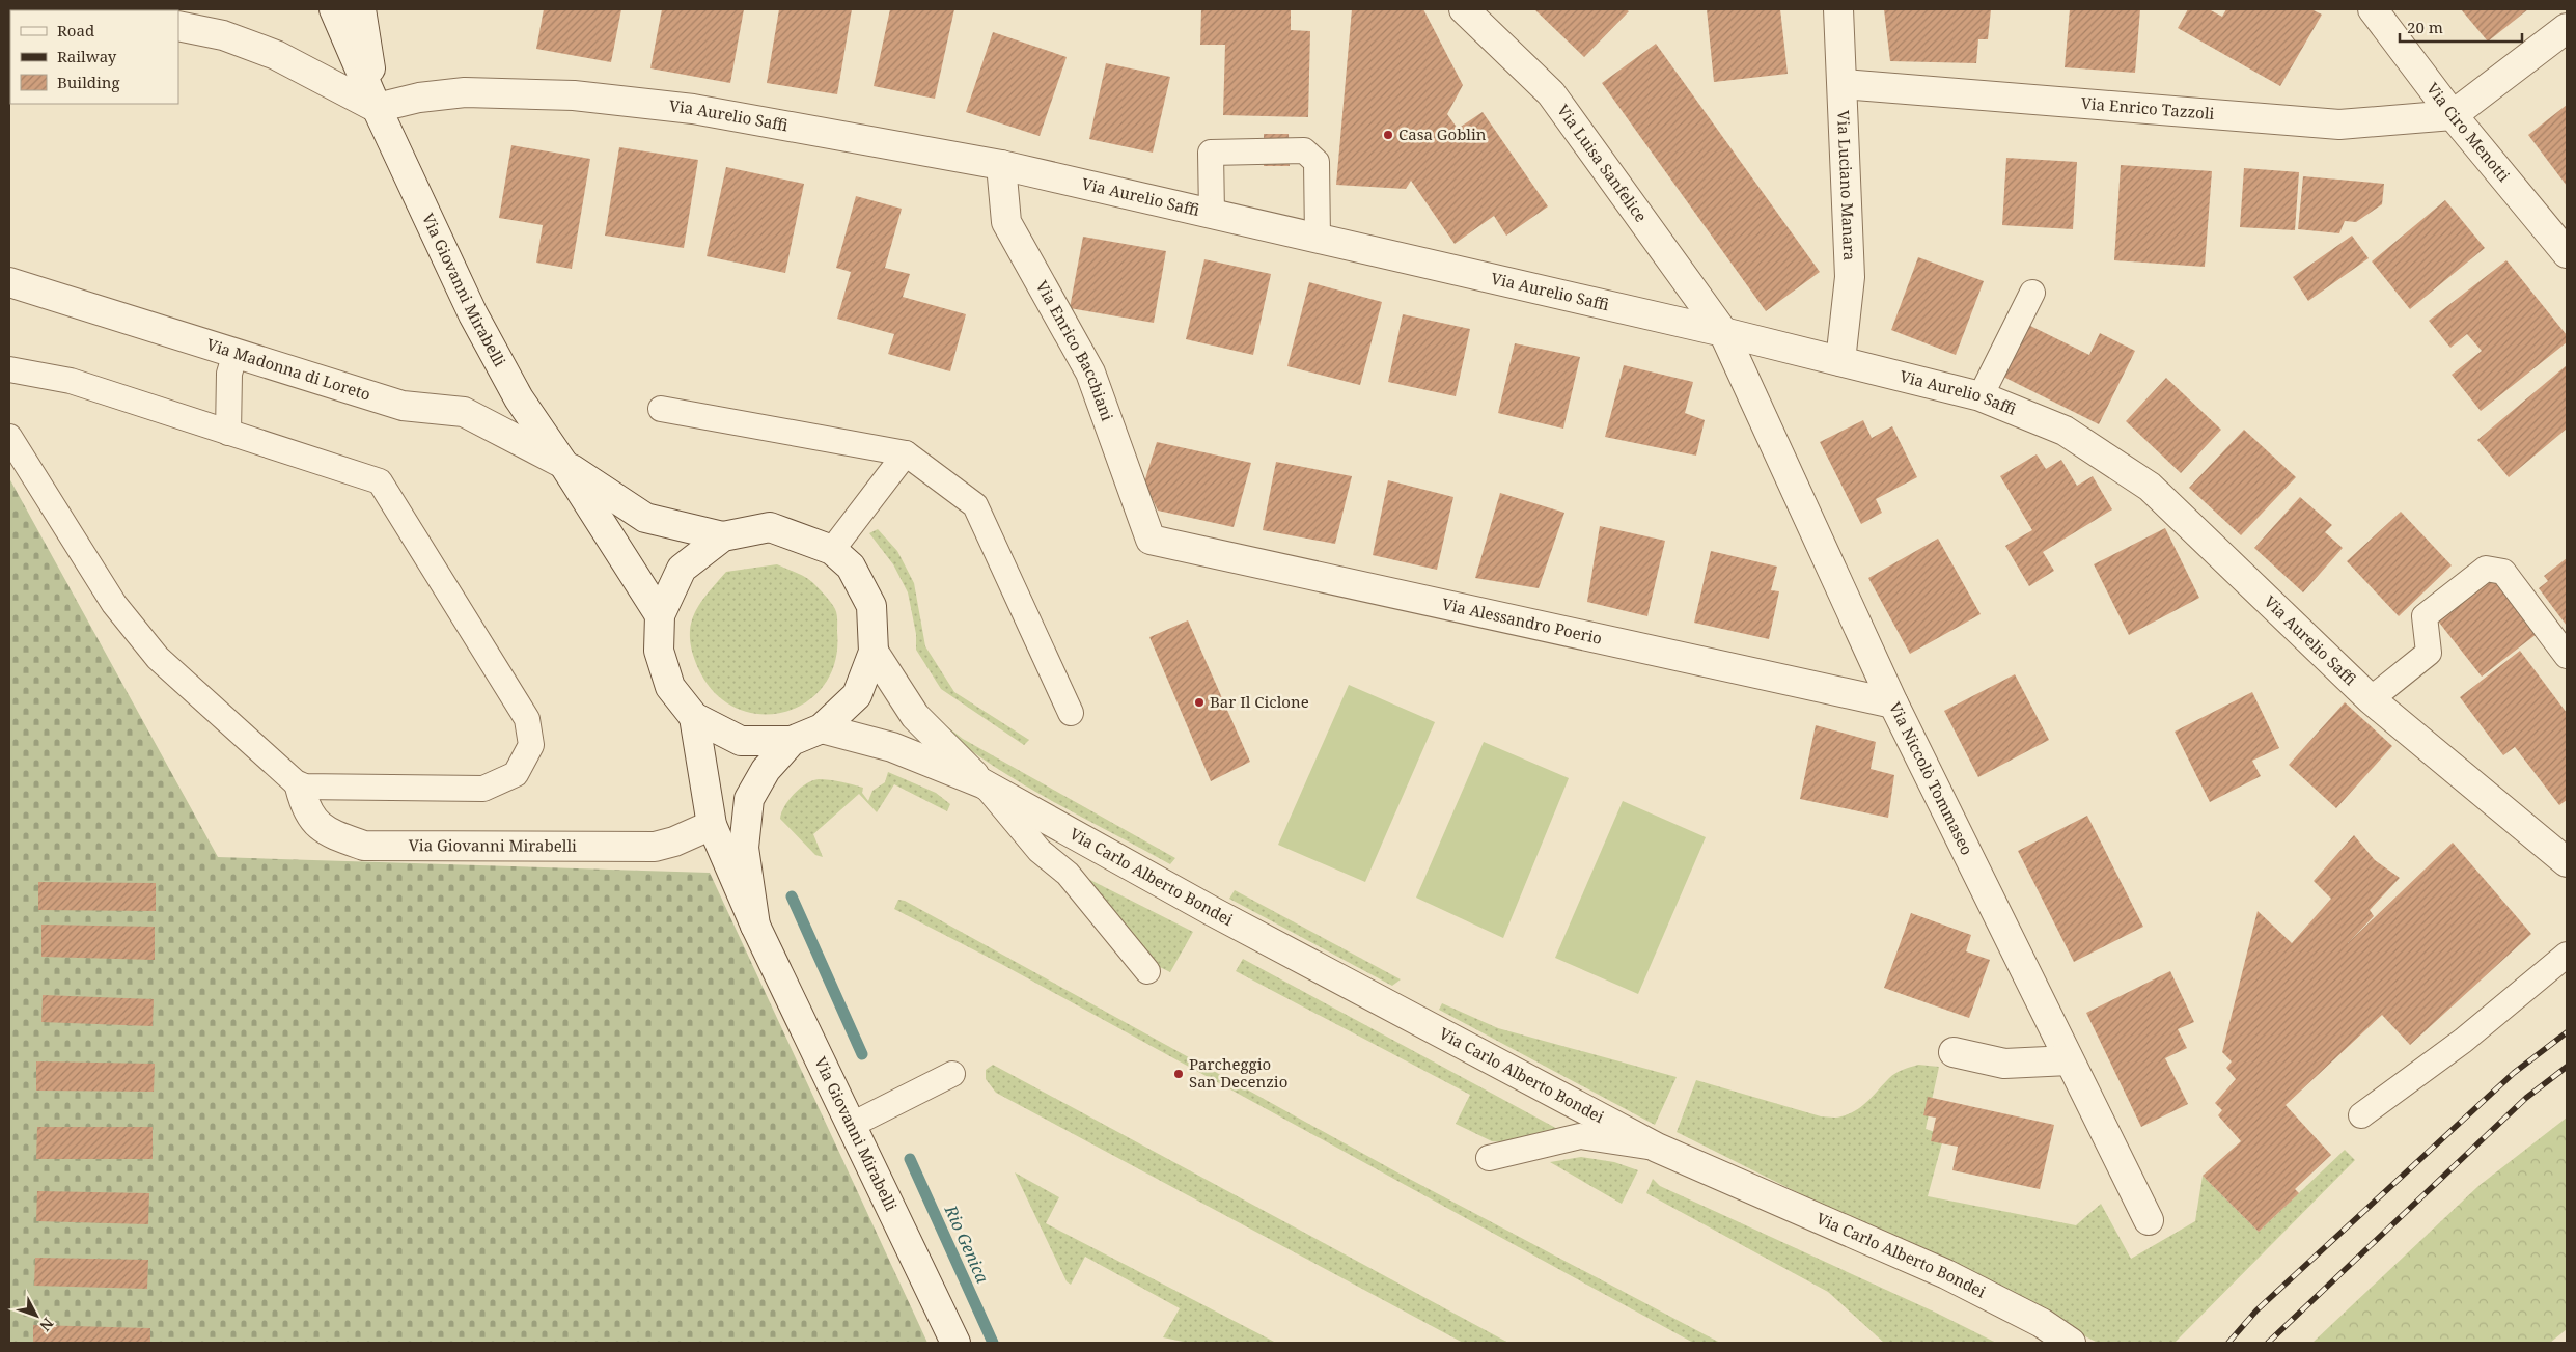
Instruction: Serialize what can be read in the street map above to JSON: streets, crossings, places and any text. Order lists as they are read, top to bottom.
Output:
{
  "streets": {
    "street": [
      "Via Enrico Tazzoli",
      "Via Aurelio Saffi",
      "Via Ciro Menotti",
      "Via Luisa Sanfelice",
      "Via Luciano Manara",
      "Via Giovanni Mirabelli",
      "Via Enrico Bacchiani",
      "Via Madonna di Loreto",
      "Via Alessandro Poerio",
      "Via Niccolò Tommaseo",
      "Via Carlo Alberto Bondei"
    ]
  },
  "crossings": [
    ["Via Enrico Tazzoli", "Via Ciro Menotti"],
    ["Via Enrico Tazzoli", "Via Luciano Manara"],
    ["Via Aurelio Saffi", "Via Luisa Sanfelice"],
    ["Via Aurelio Saffi", "Via Luciano Manara"],
    ["Via Aurelio Saffi", "Via Giovanni Mirabelli"],
    ["Via Aurelio Saffi", "Via Enrico Bacchiani"],
    ["Via Aurelio Saffi", "Via Niccolò Tommaseo"],
    ["Via Luisa Sanfelice", "Via Niccolò Tommaseo"],
    ["Via Giovanni Mirabelli", "Via Madonna di Loreto"],
    ["Via Giovanni Mirabelli", "Via Carlo Alberto Bondei"],
    ["Via Enrico Bacchiani", "Via Alessandro Poerio"],
    ["Via Alessandro Poerio", "Via Niccolò Tommaseo"]
  ],
  "water": ["Rio Genica"],
  "places": ["Casa Goblin", "Bar Il Ciclone", "Parcheggio San Decenzio"],
  "legend": ["Road", "Railway", "Building"],
  "scale_bar": "20 m",
  "north": "bottom right"
}
